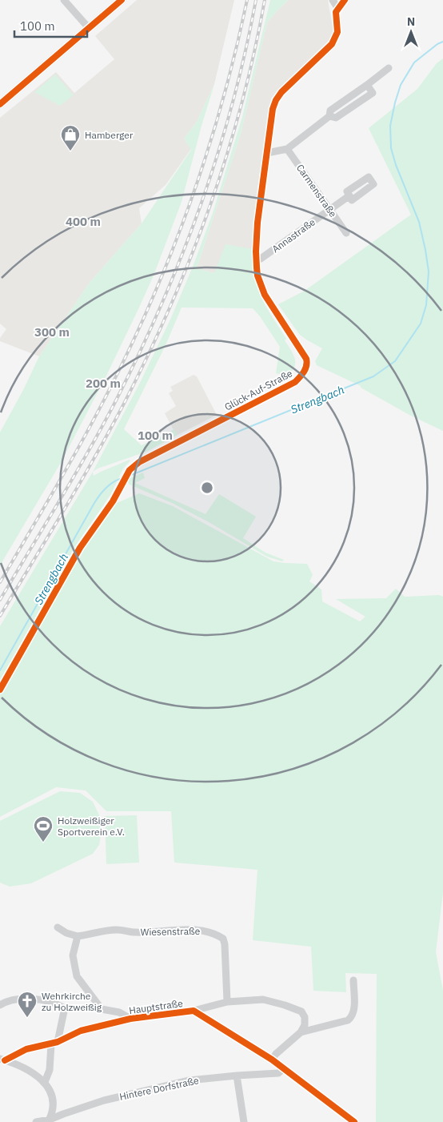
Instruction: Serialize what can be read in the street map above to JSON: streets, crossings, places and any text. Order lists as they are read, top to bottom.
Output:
{
  "streets": {
    "street": [
      "Carmenstraße",
      "Annastraße",
      "Glück-Auf-Straße",
      "Wiesenstraße",
      "Hauptstraße",
      "Hintere Dorfstraße"
    ]
  },
  "crossings": [
    ["Carmenstraße", "Annastraße"],
    ["Annastraße", "Glück-Auf-Straße"],
    ["Wiesenstraße", "Hauptstraße"],
    ["Hauptstraße", "Hintere Dorfstraße"]
  ],
  "water": ["Strengbach"],
  "places": {
    "shop": ["Hamberger"],
    "sports": ["Holzweißiger Sportverein e.V."],
    "church": ["Wehrkirche zu Holzweißig"]
  },
  "scale_bar": "100 m",
  "north": "top",
  "rings": [
    "400 m",
    "300 m",
    "200 m",
    "100 m"
  ]
}
